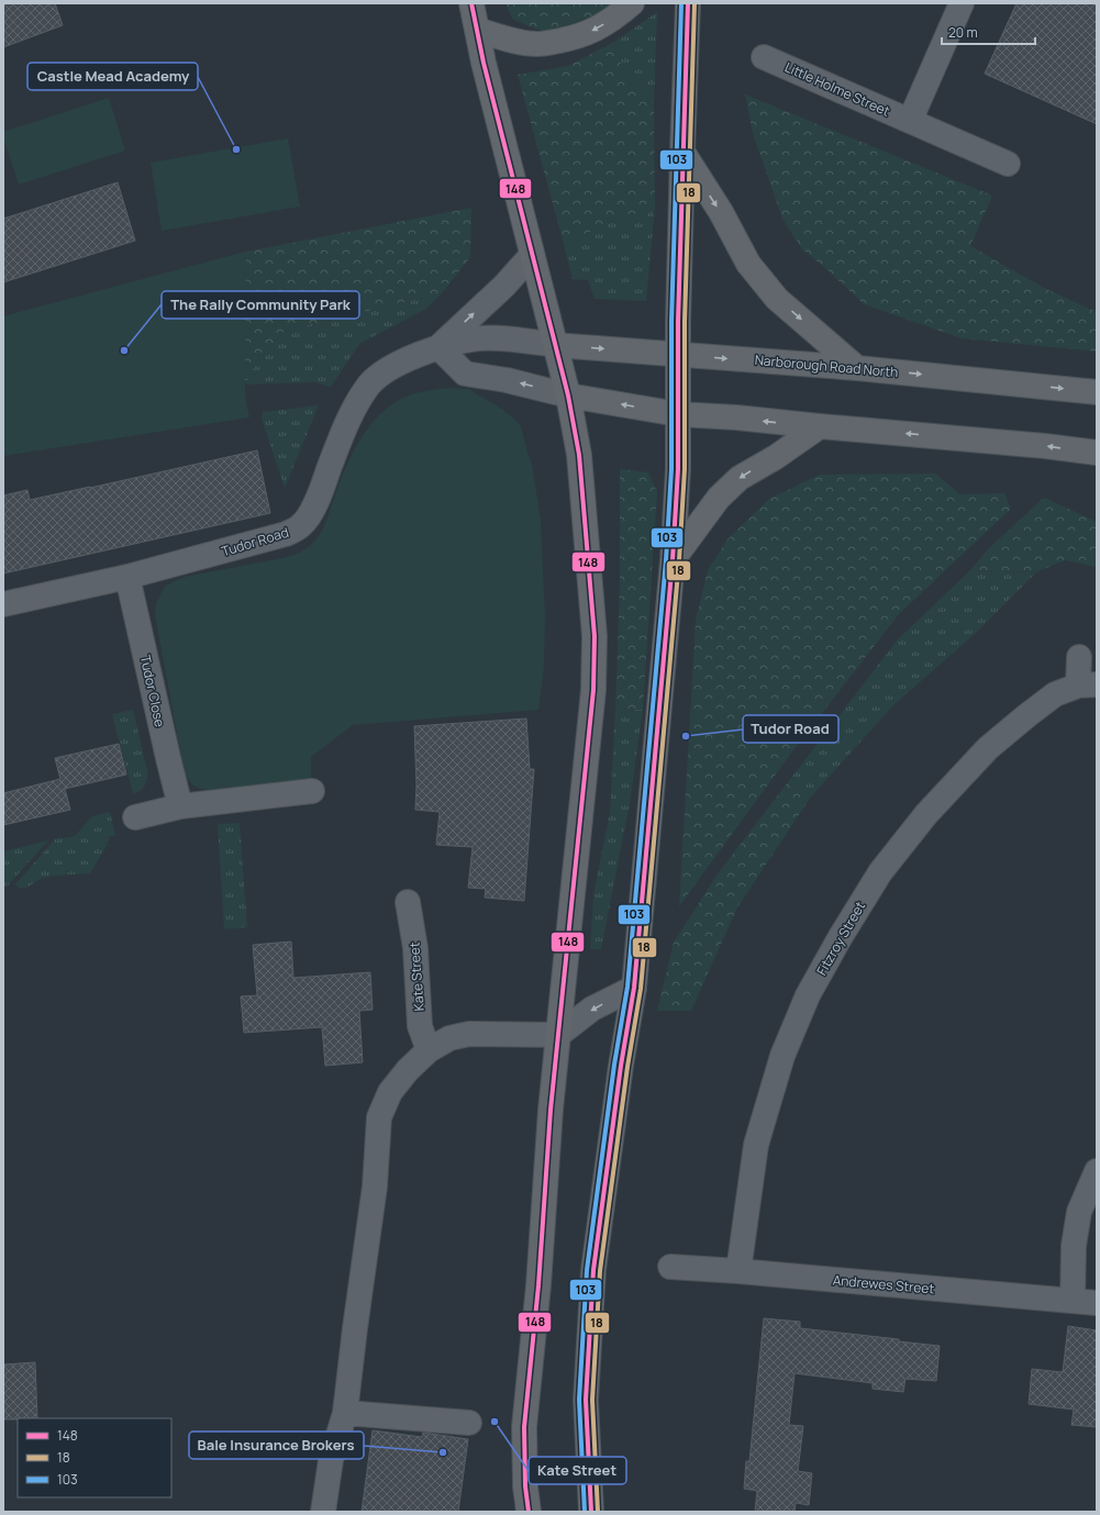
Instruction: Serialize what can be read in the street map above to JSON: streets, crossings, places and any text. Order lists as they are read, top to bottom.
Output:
{
  "streets": {
    "main road": ["Narborough Road North"],
    "street": [
      "Little Holme Street",
      "Tudor Road",
      "Tudor Close",
      "Fitzroy Street",
      "Kate Street",
      "Andrewes Street"
    ]
  },
  "crossings": [
    ["Narborough Road North", "Tudor Road"],
    ["Tudor Road", "Tudor Close"],
    ["Fitzroy Street", "Andrewes Street"]
  ],
  "places": [
    "Castle Mead Academy",
    "The Rally Community Park",
    "Tudor Road",
    "Kate Street",
    "Bale Insurance Brokers"
  ],
  "lines": ["transit line 148", "transit line 18", "transit line 103"],
  "legend": ["148", "18", "103"],
  "scale_bar": "20 m"
}
